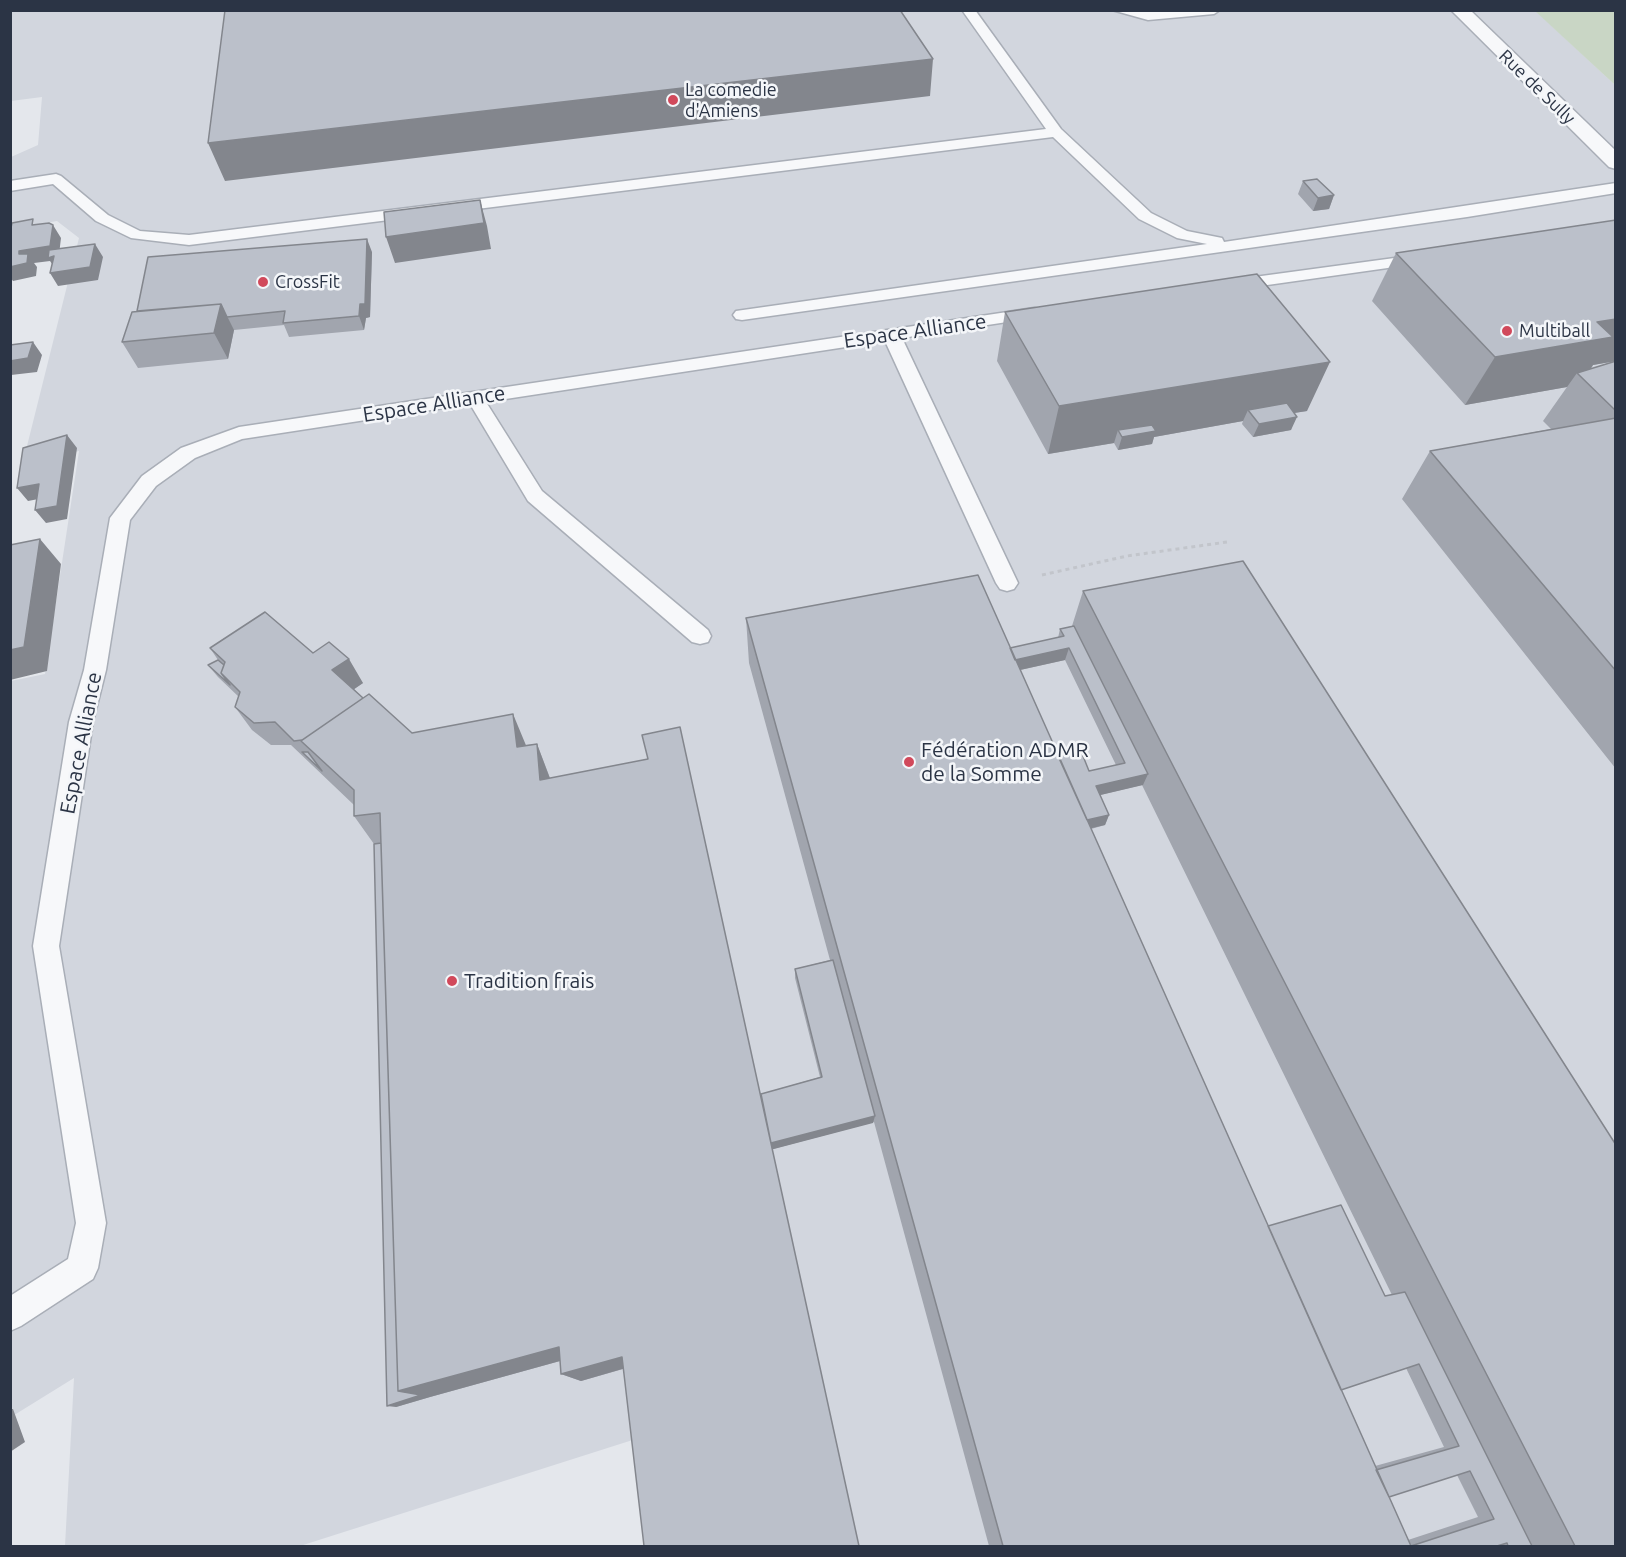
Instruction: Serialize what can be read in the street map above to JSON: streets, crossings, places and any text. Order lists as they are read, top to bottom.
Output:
{
  "streets": {
    "street": ["Rue de Sully"],
    "lane": ["Espace Alliance"]
  },
  "places": [
    "La comedie d'Amiens",
    "CrossFit",
    "Multiball",
    "Fédération ADMR de la Somme",
    "Tradition frais"
  ]
}
